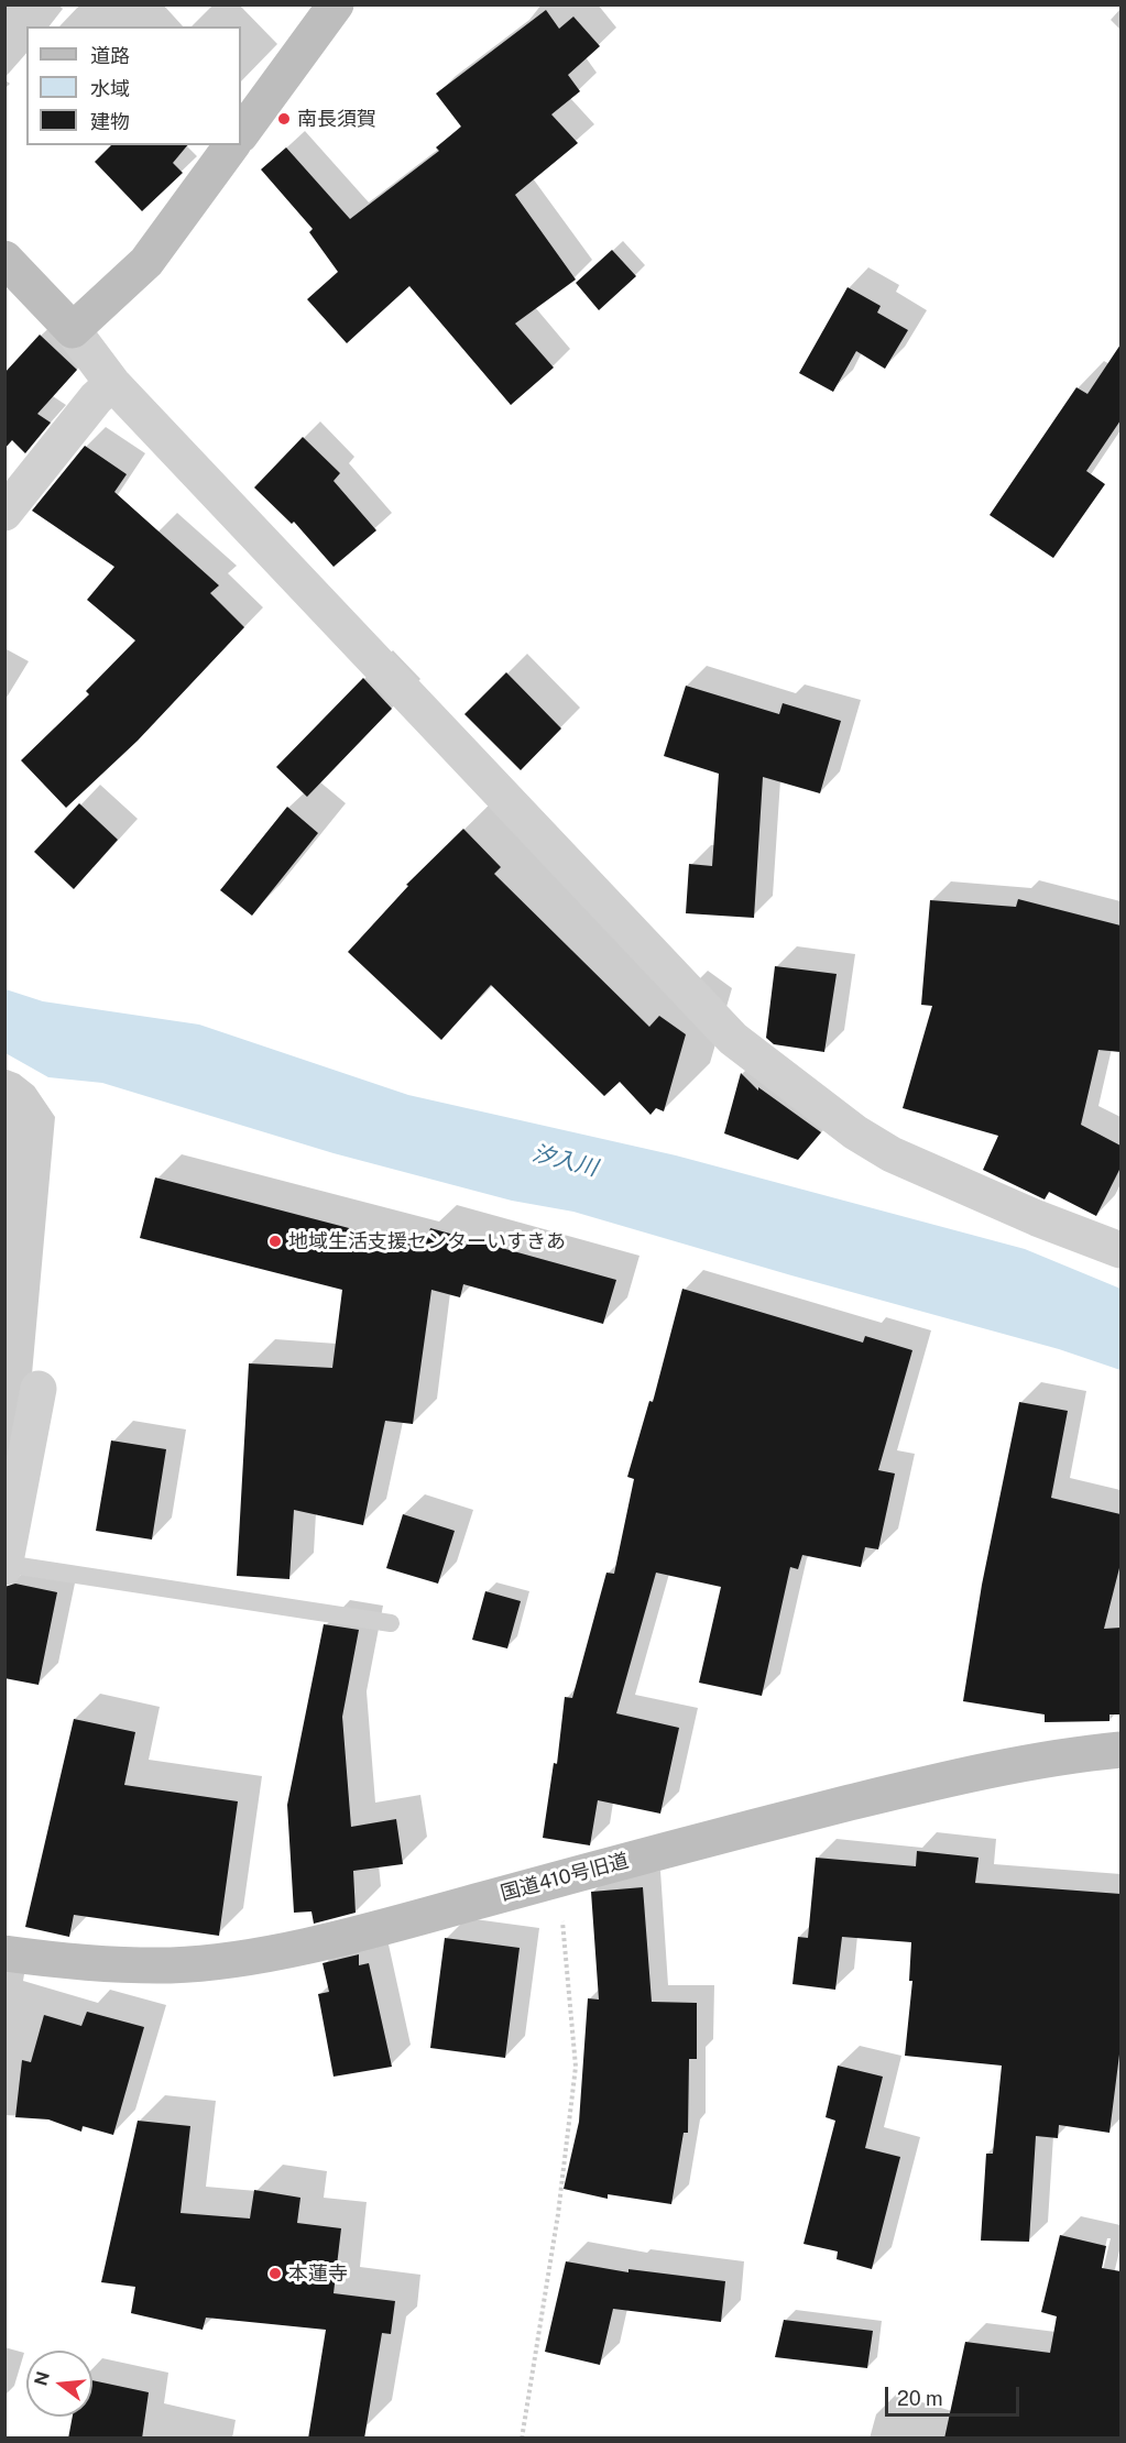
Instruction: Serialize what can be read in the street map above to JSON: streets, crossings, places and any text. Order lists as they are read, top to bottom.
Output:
{
  "streets": {
    "street": ["国道410号旧道"]
  },
  "water": ["汐入川"],
  "places": ["南長須賀", "地域生活支援センターいすきあ", "本蓮寺"],
  "legend": ["道路", "水域", "建物"],
  "scale_bar": "20 m",
  "north": "left"
}
